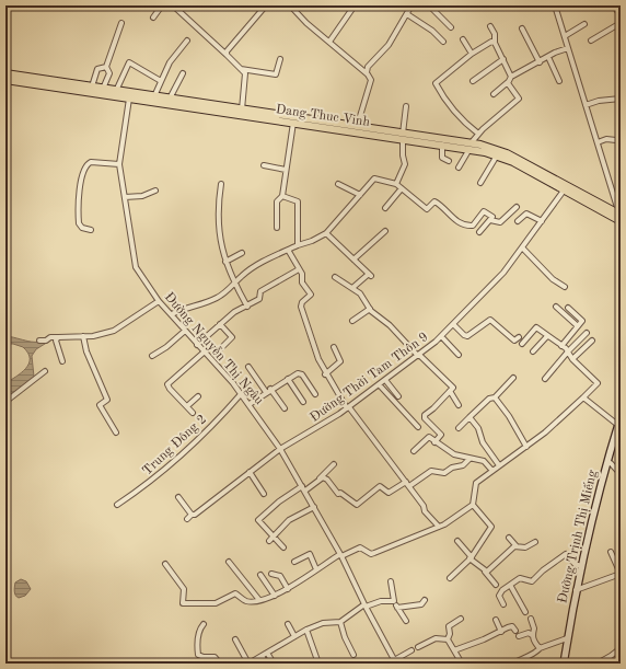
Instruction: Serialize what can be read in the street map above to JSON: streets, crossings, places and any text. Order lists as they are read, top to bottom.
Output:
{
  "streets": {
    "main road": ["Dang Thuc Vinh", "Đường Trịnh Thị Miếng"],
    "street": ["Đường Nguyễn Thị Ngâu", "Đường Thời Tam Thôn 9", "Trung Đông 2"]
  },
  "crossings": [
    ["Dang Thuc Vinh", "Đường Nguyễn Thị Ngâu"],
    ["Dang Thuc Vinh", "Đường Thời Tam Thôn 9"],
    ["Đường Nguyễn Thị Ngâu", "Đường Thời Tam Thôn 9"],
    ["Đường Nguyễn Thị Ngâu", "Trung Đông 2"]
  ]
}
